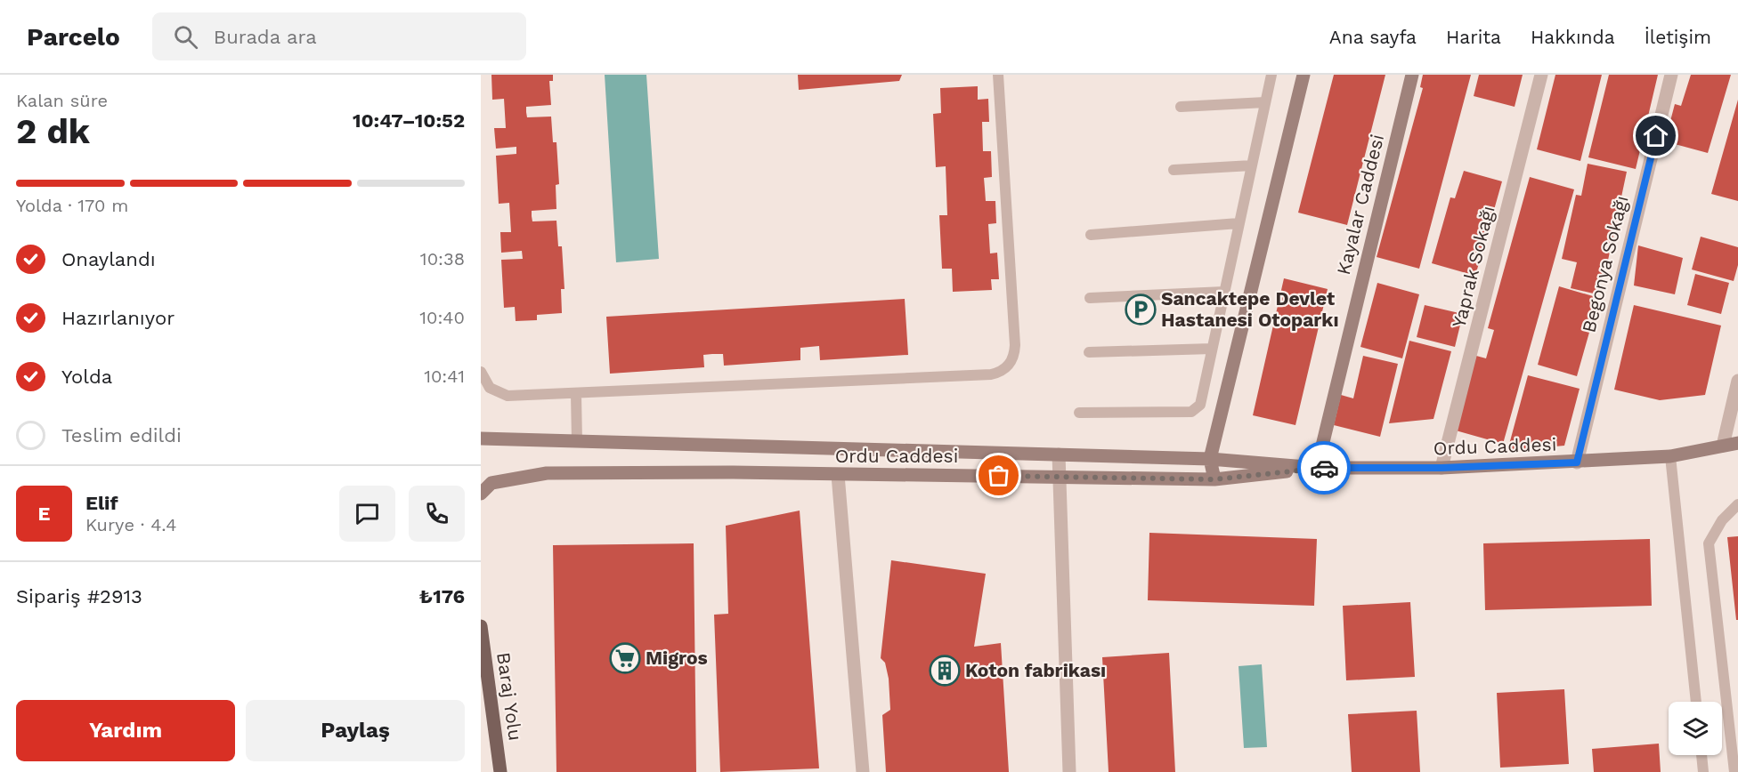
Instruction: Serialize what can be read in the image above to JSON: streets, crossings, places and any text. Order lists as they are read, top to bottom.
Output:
{
  "streets": {
    "main road": ["Kayalar Caddesi", "Ordu Caddesi", "Baraj Yolu"],
    "street": ["Begonya Sokağı", "Yaprak Sokağı"]
  },
  "crossings": [
    ["Kayalar Caddesi", "Ordu Caddesi"],
    ["Begonya Sokağı", "Ordu Caddesi"],
    ["Yaprak Sokağı", "Ordu Caddesi"]
  ],
  "places": {
    "parking": ["Sancaktepe Devlet Hastanesi Otoparkı"],
    "supermarket": ["Migros"],
    "building": ["Koton fabrikası"]
  },
  "page": {
    "header": "Parcelo",
    "search": "Burada ara",
    "nav": [
      "Ana sayfa",
      "Harita",
      "Hakkında",
      "İletişim"
    ],
    "heading": ["2 dk", "Kalan süre", "10:47–10:52"],
    "panel": [
      "Elif",
      "Kurye · 4.4",
      "Sipariş #2913",
      "₺176"
    ],
    "bar": "Yolda · 170 m",
    "list": [
      ["Onaylandı", "10:38"],
      ["Hazırlanıyor", "10:40"],
      ["Yolda", "10:41"],
      "Teslim edildi"
    ],
    "round": "E",
    "buttons": ["Yardım", "Paylaş"]
  }
}
